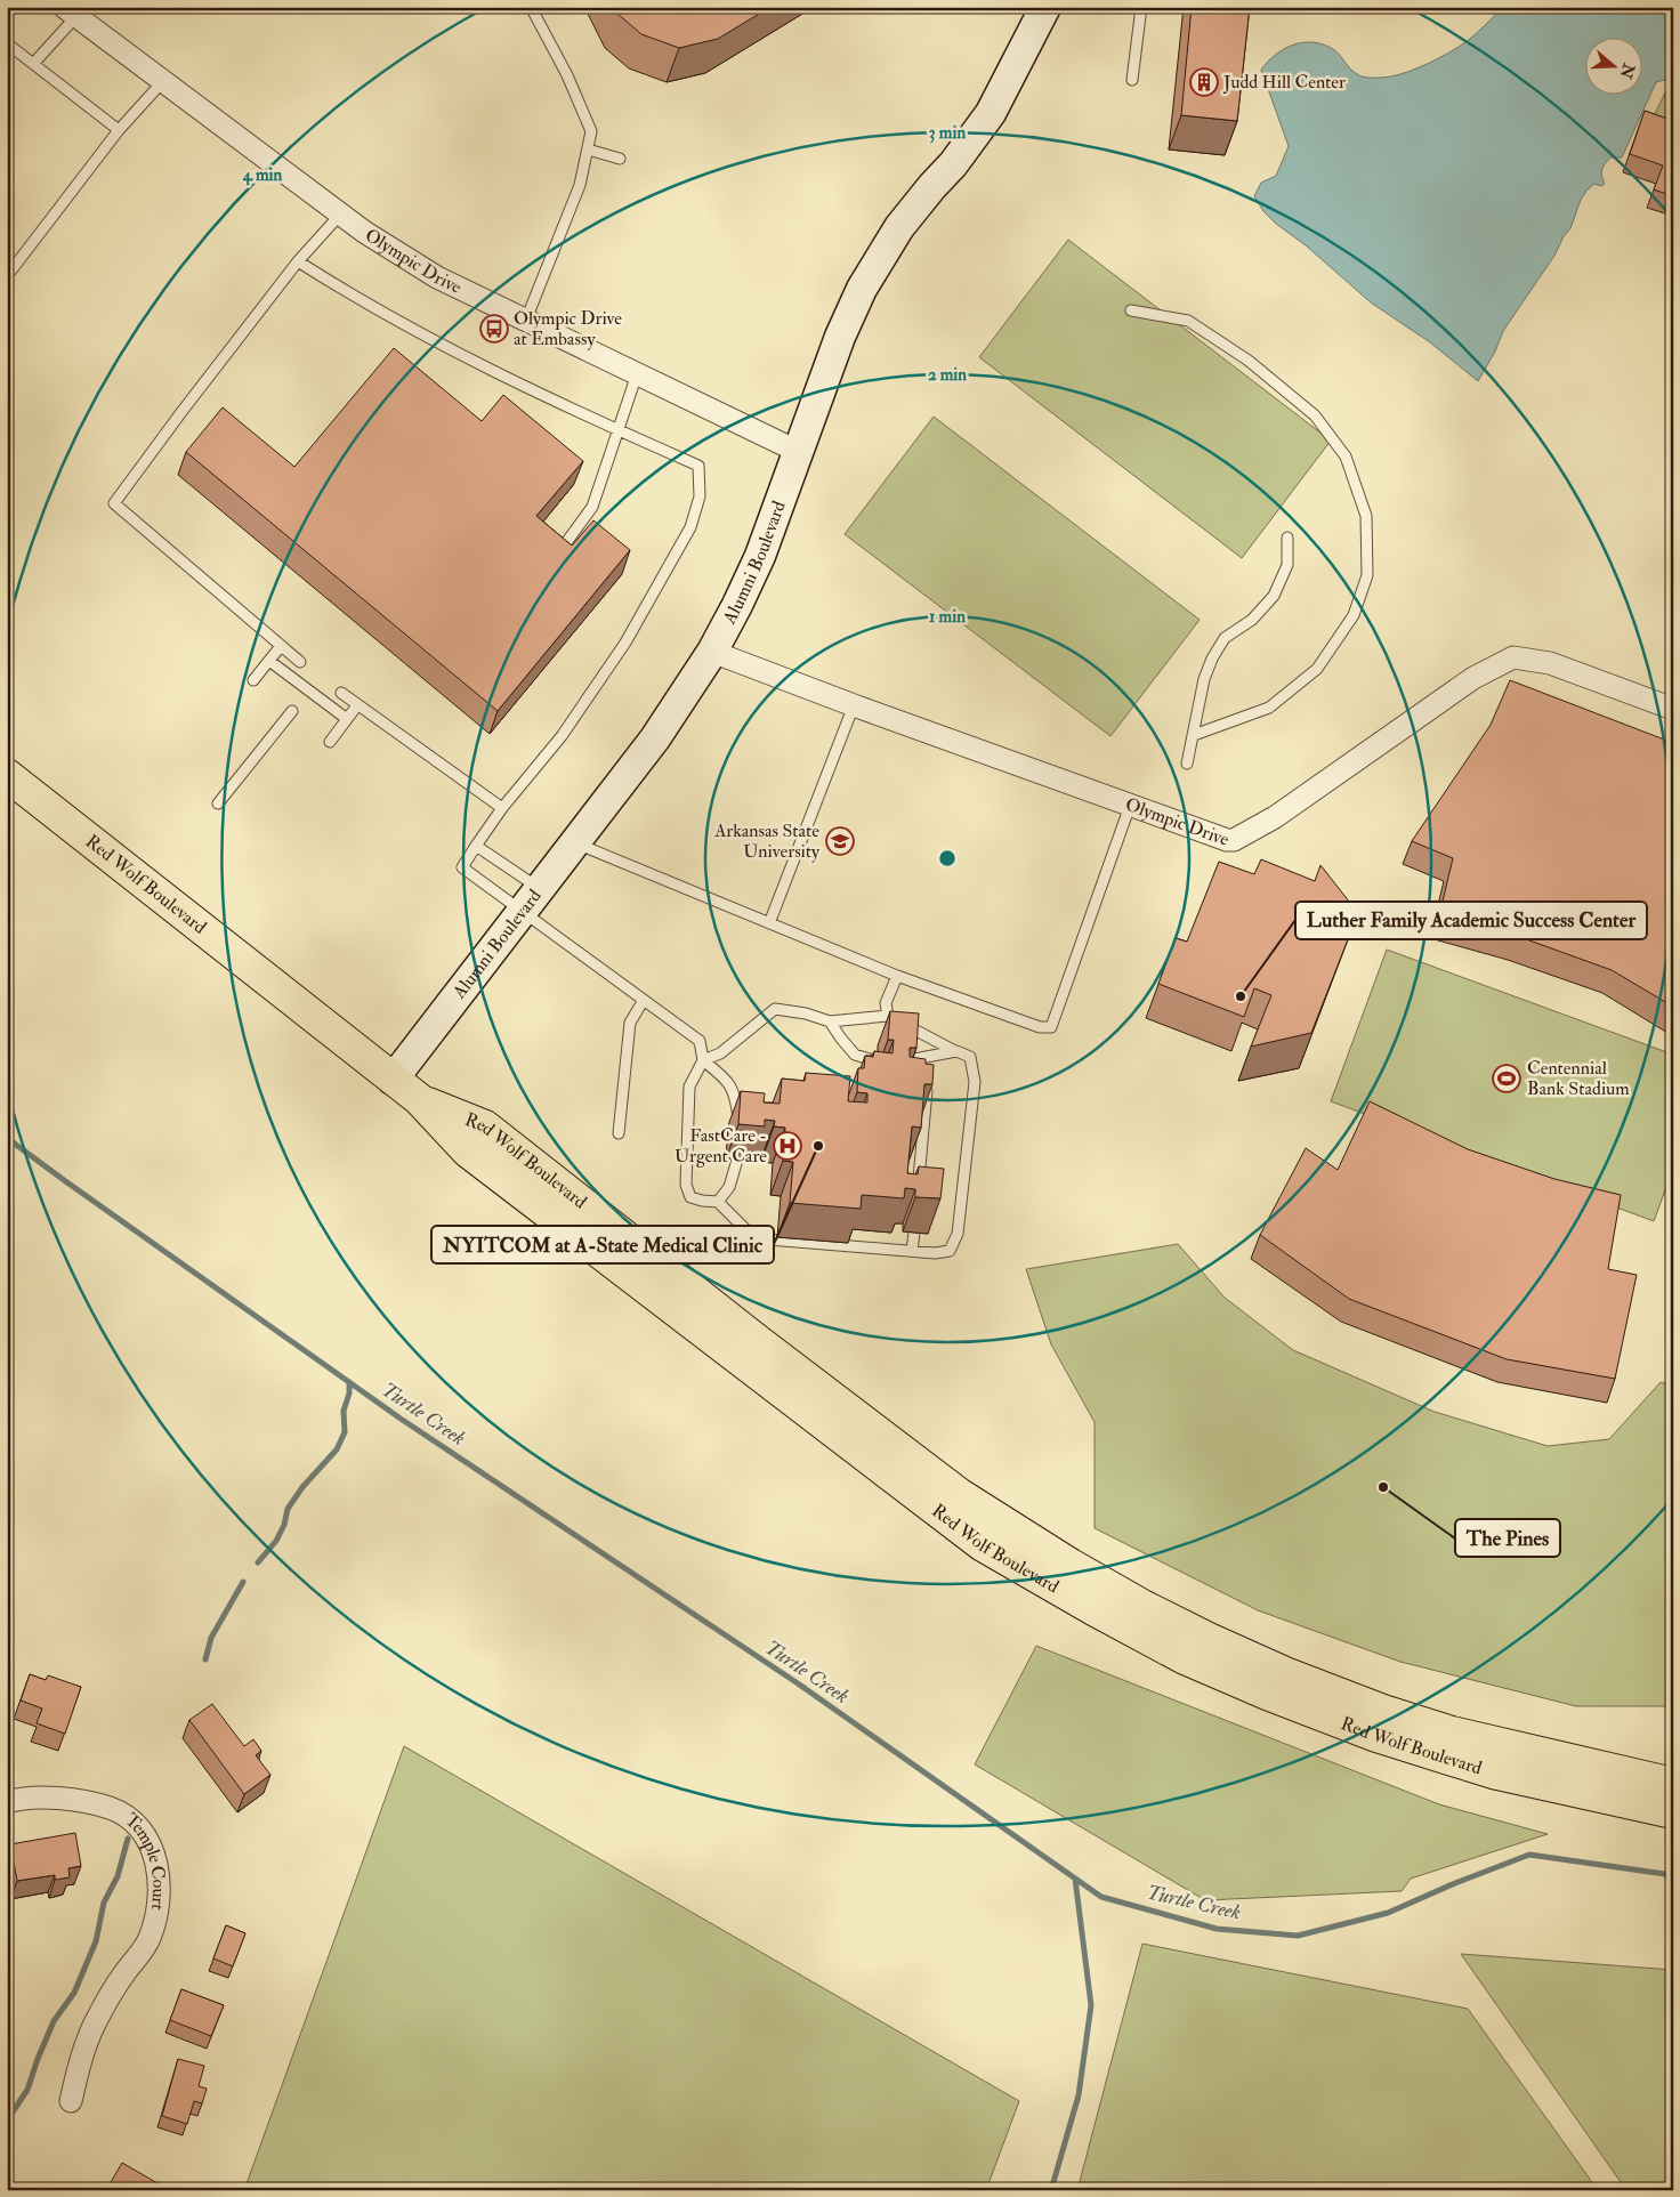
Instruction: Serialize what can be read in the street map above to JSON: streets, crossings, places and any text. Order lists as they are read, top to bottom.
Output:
{
  "streets": {
    "highway": ["Red Wolf Boulevard"],
    "street": ["Olympic Drive", "Alumni Boulevard", "Temple Court"]
  },
  "crossings": [
    ["Olympic Drive", "Alumni Boulevard"],
    ["Alumni Boulevard", "Red Wolf Boulevard"]
  ],
  "water": ["Turtle Creek"],
  "places": {
    "building": ["Judd Hill Center"],
    "bus stop": ["Olympic Drive at Embassy"],
    "school or university": ["Arkansas State University"],
    "other": ["Luther Family Academic Success Center", "NYITCOM at A-State Medical Clinic", "The Pines"],
    "sports": ["Centennial Bank Stadium"],
    "hospital": ["FastCare - Urgent Care"]
  },
  "north": "right",
  "rings": [
    "3 min",
    "4 min",
    "2 min",
    "1 min"
  ]
}
